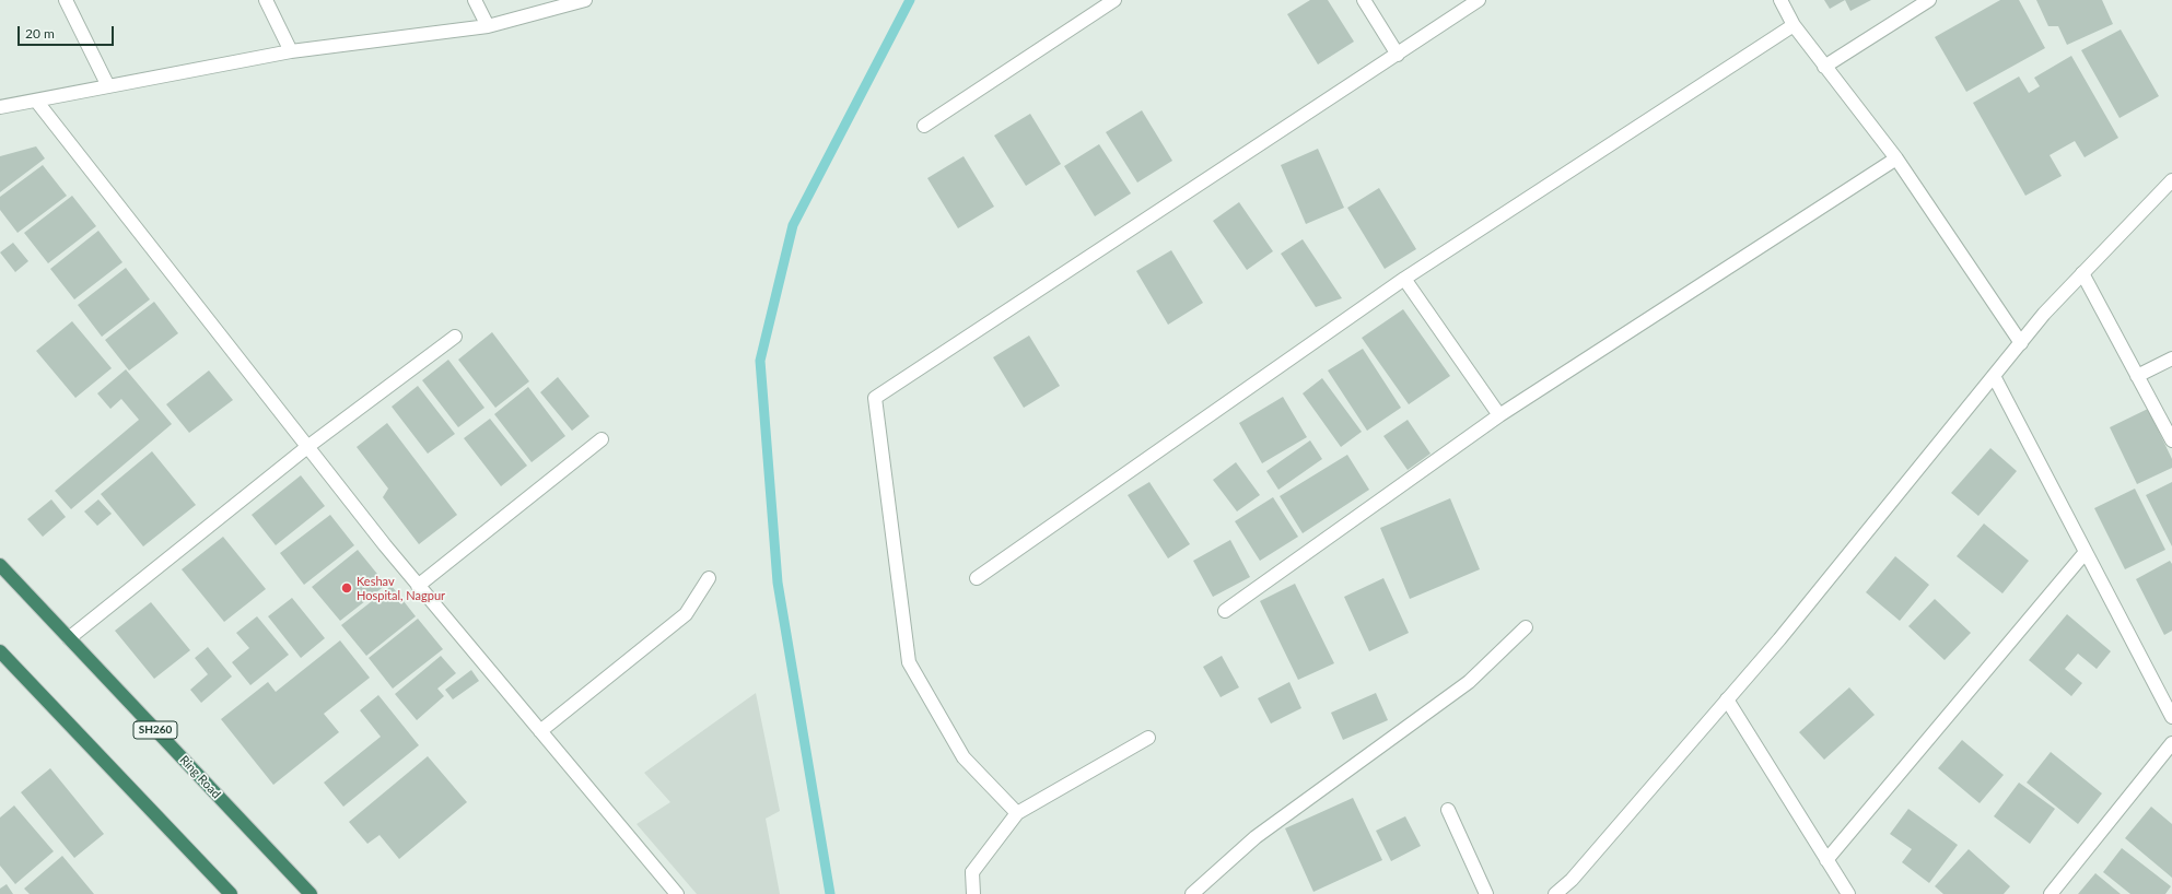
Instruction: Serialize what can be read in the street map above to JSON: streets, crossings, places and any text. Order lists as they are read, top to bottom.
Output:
{
  "streets": {
    "highway": ["SH260", "Ring Road"]
  },
  "places": ["Keshav Hospital, Nagpur"],
  "scale_bar": "20 m"
}
